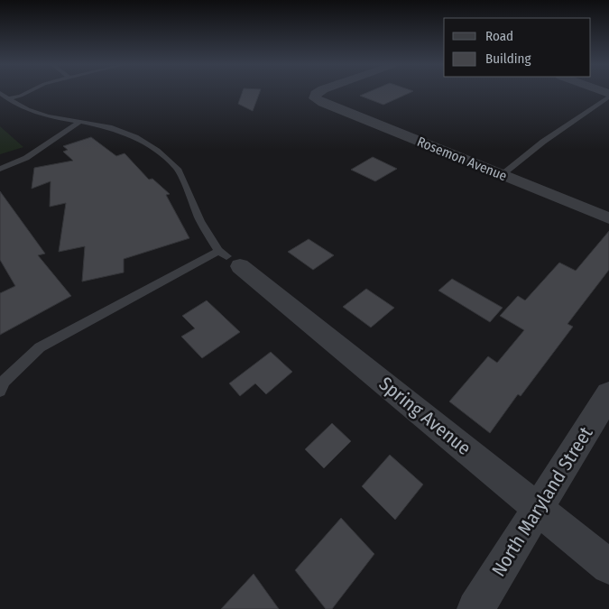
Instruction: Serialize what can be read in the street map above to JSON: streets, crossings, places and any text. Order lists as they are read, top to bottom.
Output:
{
  "streets": {
    "street": ["Rosemon Avenue", "Spring Avenue", "North Maryland Street"]
  },
  "crossings": [
    ["Spring Avenue", "North Maryland Street"]
  ],
  "legend": ["Road", "Building"]
}
